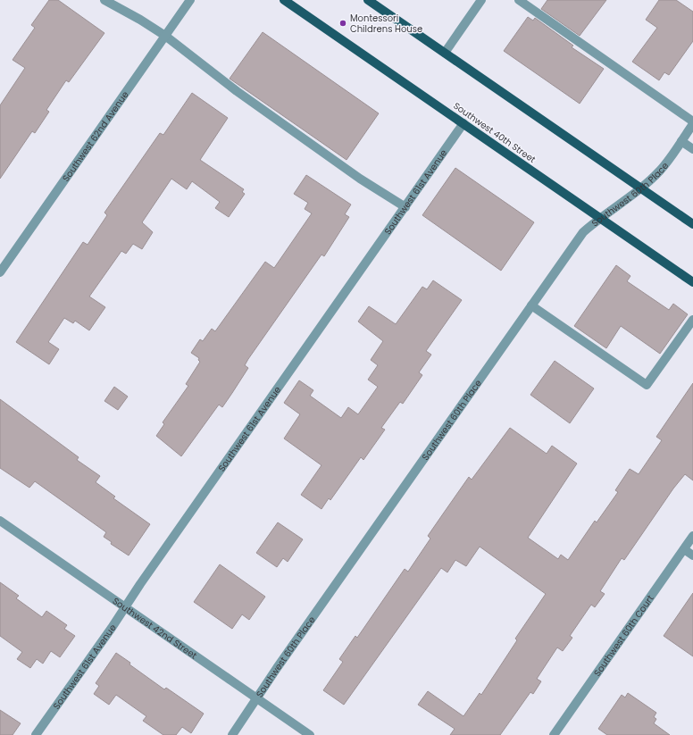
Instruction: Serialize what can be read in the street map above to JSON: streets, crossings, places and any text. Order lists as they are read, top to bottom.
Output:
{
  "streets": {
    "main road": ["Southwest 40th Street"],
    "street": [
      "Southwest 62nd Avenue",
      "Southwest 61st Avenue",
      "Southwest 60th Place",
      "Southwest 42nd Street",
      "Southwest 60th Court"
    ]
  },
  "crossings": [
    ["Southwest 40th Street", "Southwest 61st Avenue"],
    ["Southwest 40th Street", "Southwest 60th Place"],
    ["Southwest 61st Avenue", "Southwest 42nd Street"],
    ["Southwest 60th Place", "Southwest 42nd Street"]
  ],
  "places": ["Montessori Childrens House"]
}
